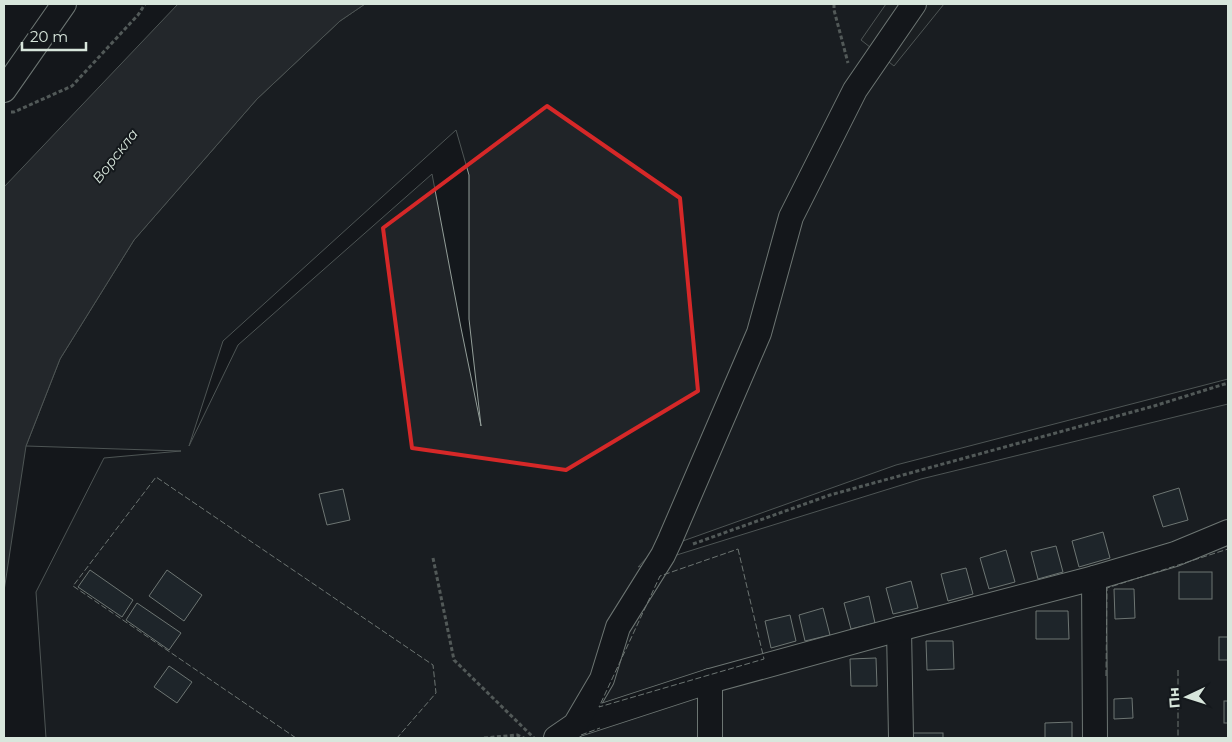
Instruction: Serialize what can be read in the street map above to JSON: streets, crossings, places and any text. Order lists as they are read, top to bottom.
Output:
{
  "water": ["Ворскла"],
  "scale_bar": "20 m",
  "north": "left"
}
